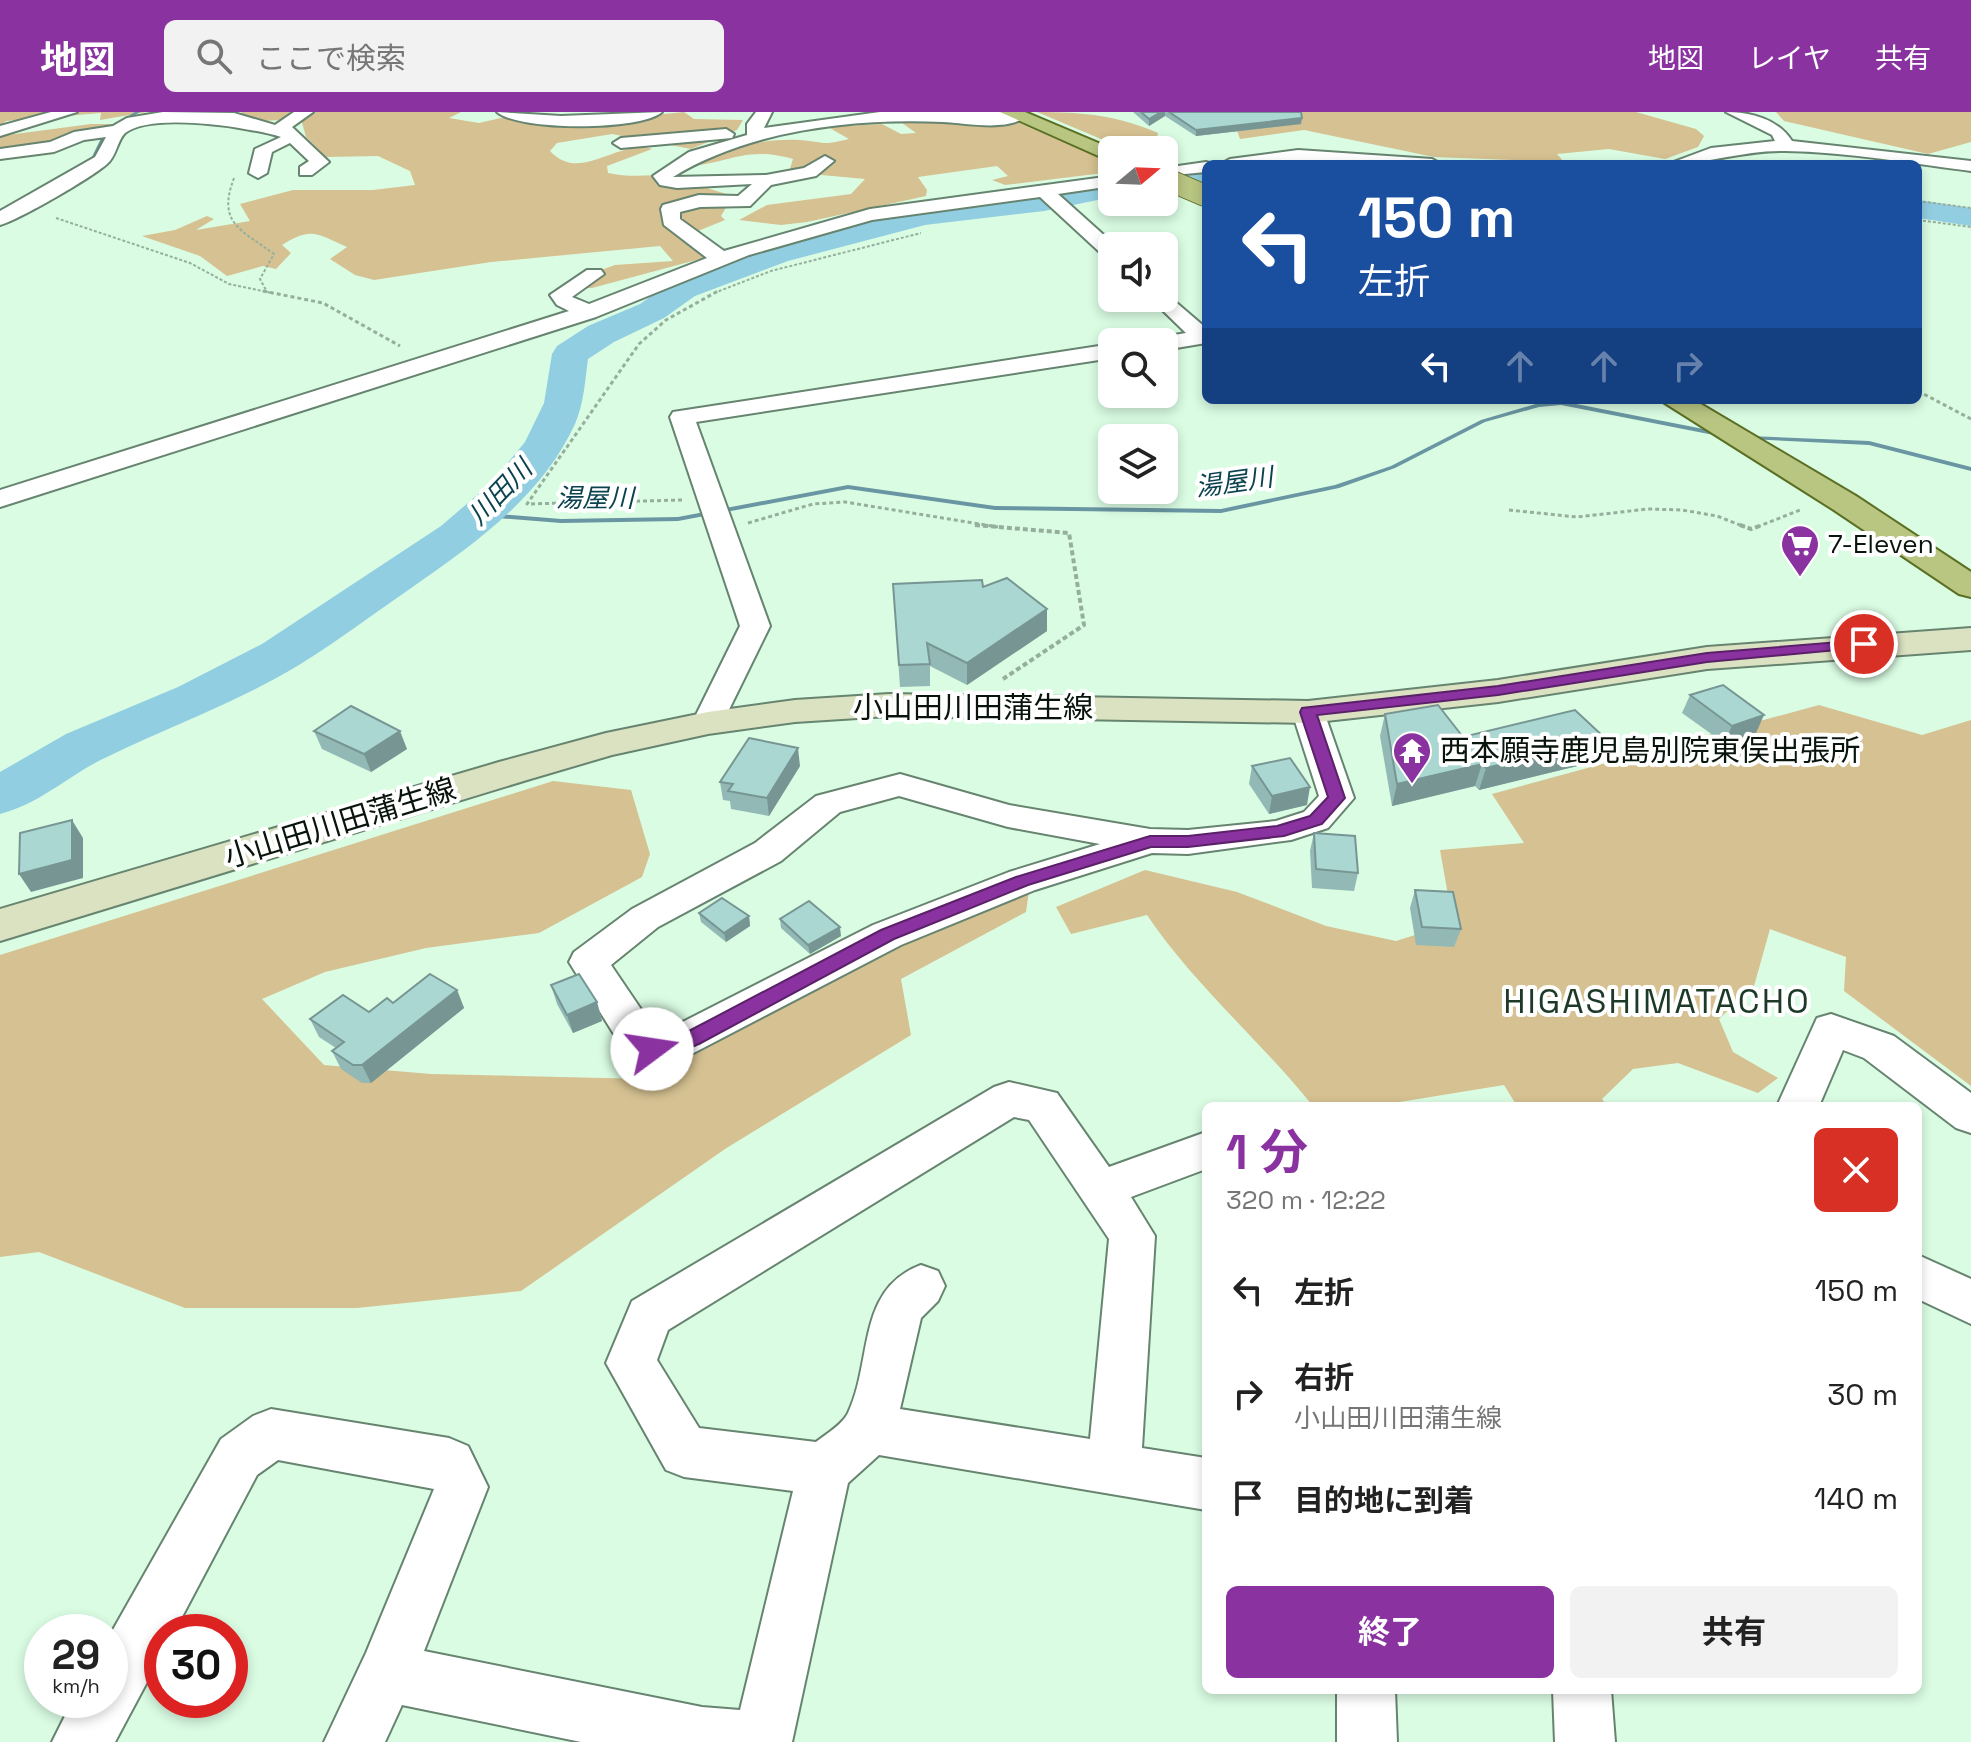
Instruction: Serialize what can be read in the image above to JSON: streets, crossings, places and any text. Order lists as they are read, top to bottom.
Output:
{
  "streets": {
    "main road": ["小山田川田蒲生線"]
  },
  "districts": ["HIGASHIMATACHO"],
  "water": ["湯屋川", "川田川"],
  "places": {
    "supermarket": ["7-Eleven"],
    "temple": ["西本願寺鹿児島別院東俣出張所"]
  },
  "north": "right",
  "page": {
    "header": "地図",
    "search": "ここで検索",
    "nav": ["地図", "レイヤ", "共有"],
    "turn": ["150 m", "左折"],
    "heading": ["1 分", "320 m · 12:22"],
    "list": [
      {
        "name": "左折",
        "value": "150 m"
      },
      {
        "name": "右折",
        "note": "小山田川田蒲生線",
        "value": "30 m"
      },
      {
        "name": "目的地に到着",
        "value": "140 m"
      }
    ],
    "buttons": ["終了", "共有"],
    "speed": "29 km/h",
    "limit": "30"
  }
}
